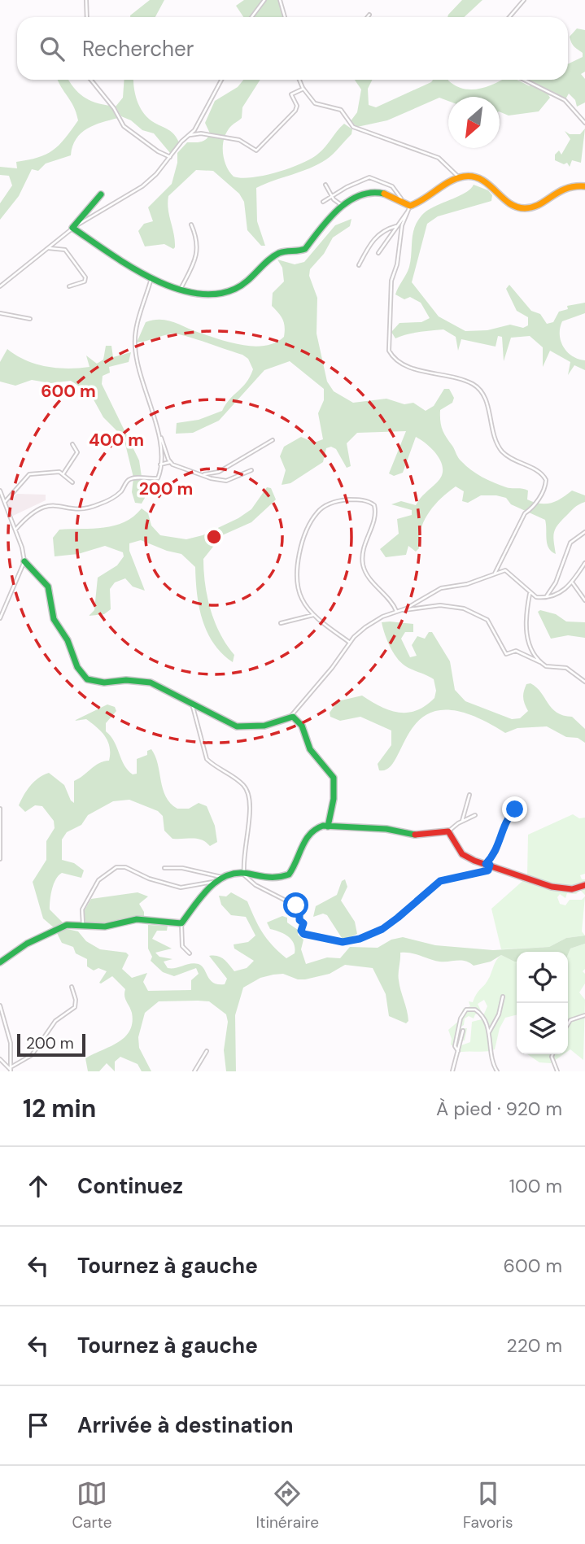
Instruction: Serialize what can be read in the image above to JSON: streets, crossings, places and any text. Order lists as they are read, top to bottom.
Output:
{
  "scale_bar": "200 m",
  "north": "bottom left",
  "page": {
    "search": "Rechercher",
    "scale": "200 m",
    "heading": ["12 min", "À pied · 920 m"],
    "list": [
      ["Continuez", "100 m"],
      ["Tournez à gauche", "600 m"],
      ["Tournez à gauche", "220 m"],
      "Arrivée à destination"
    ],
    "nav": ["Carte", "Itinéraire", "Favoris"]
  },
  "rings": ["600 m", "400 m", "200 m"]
}
